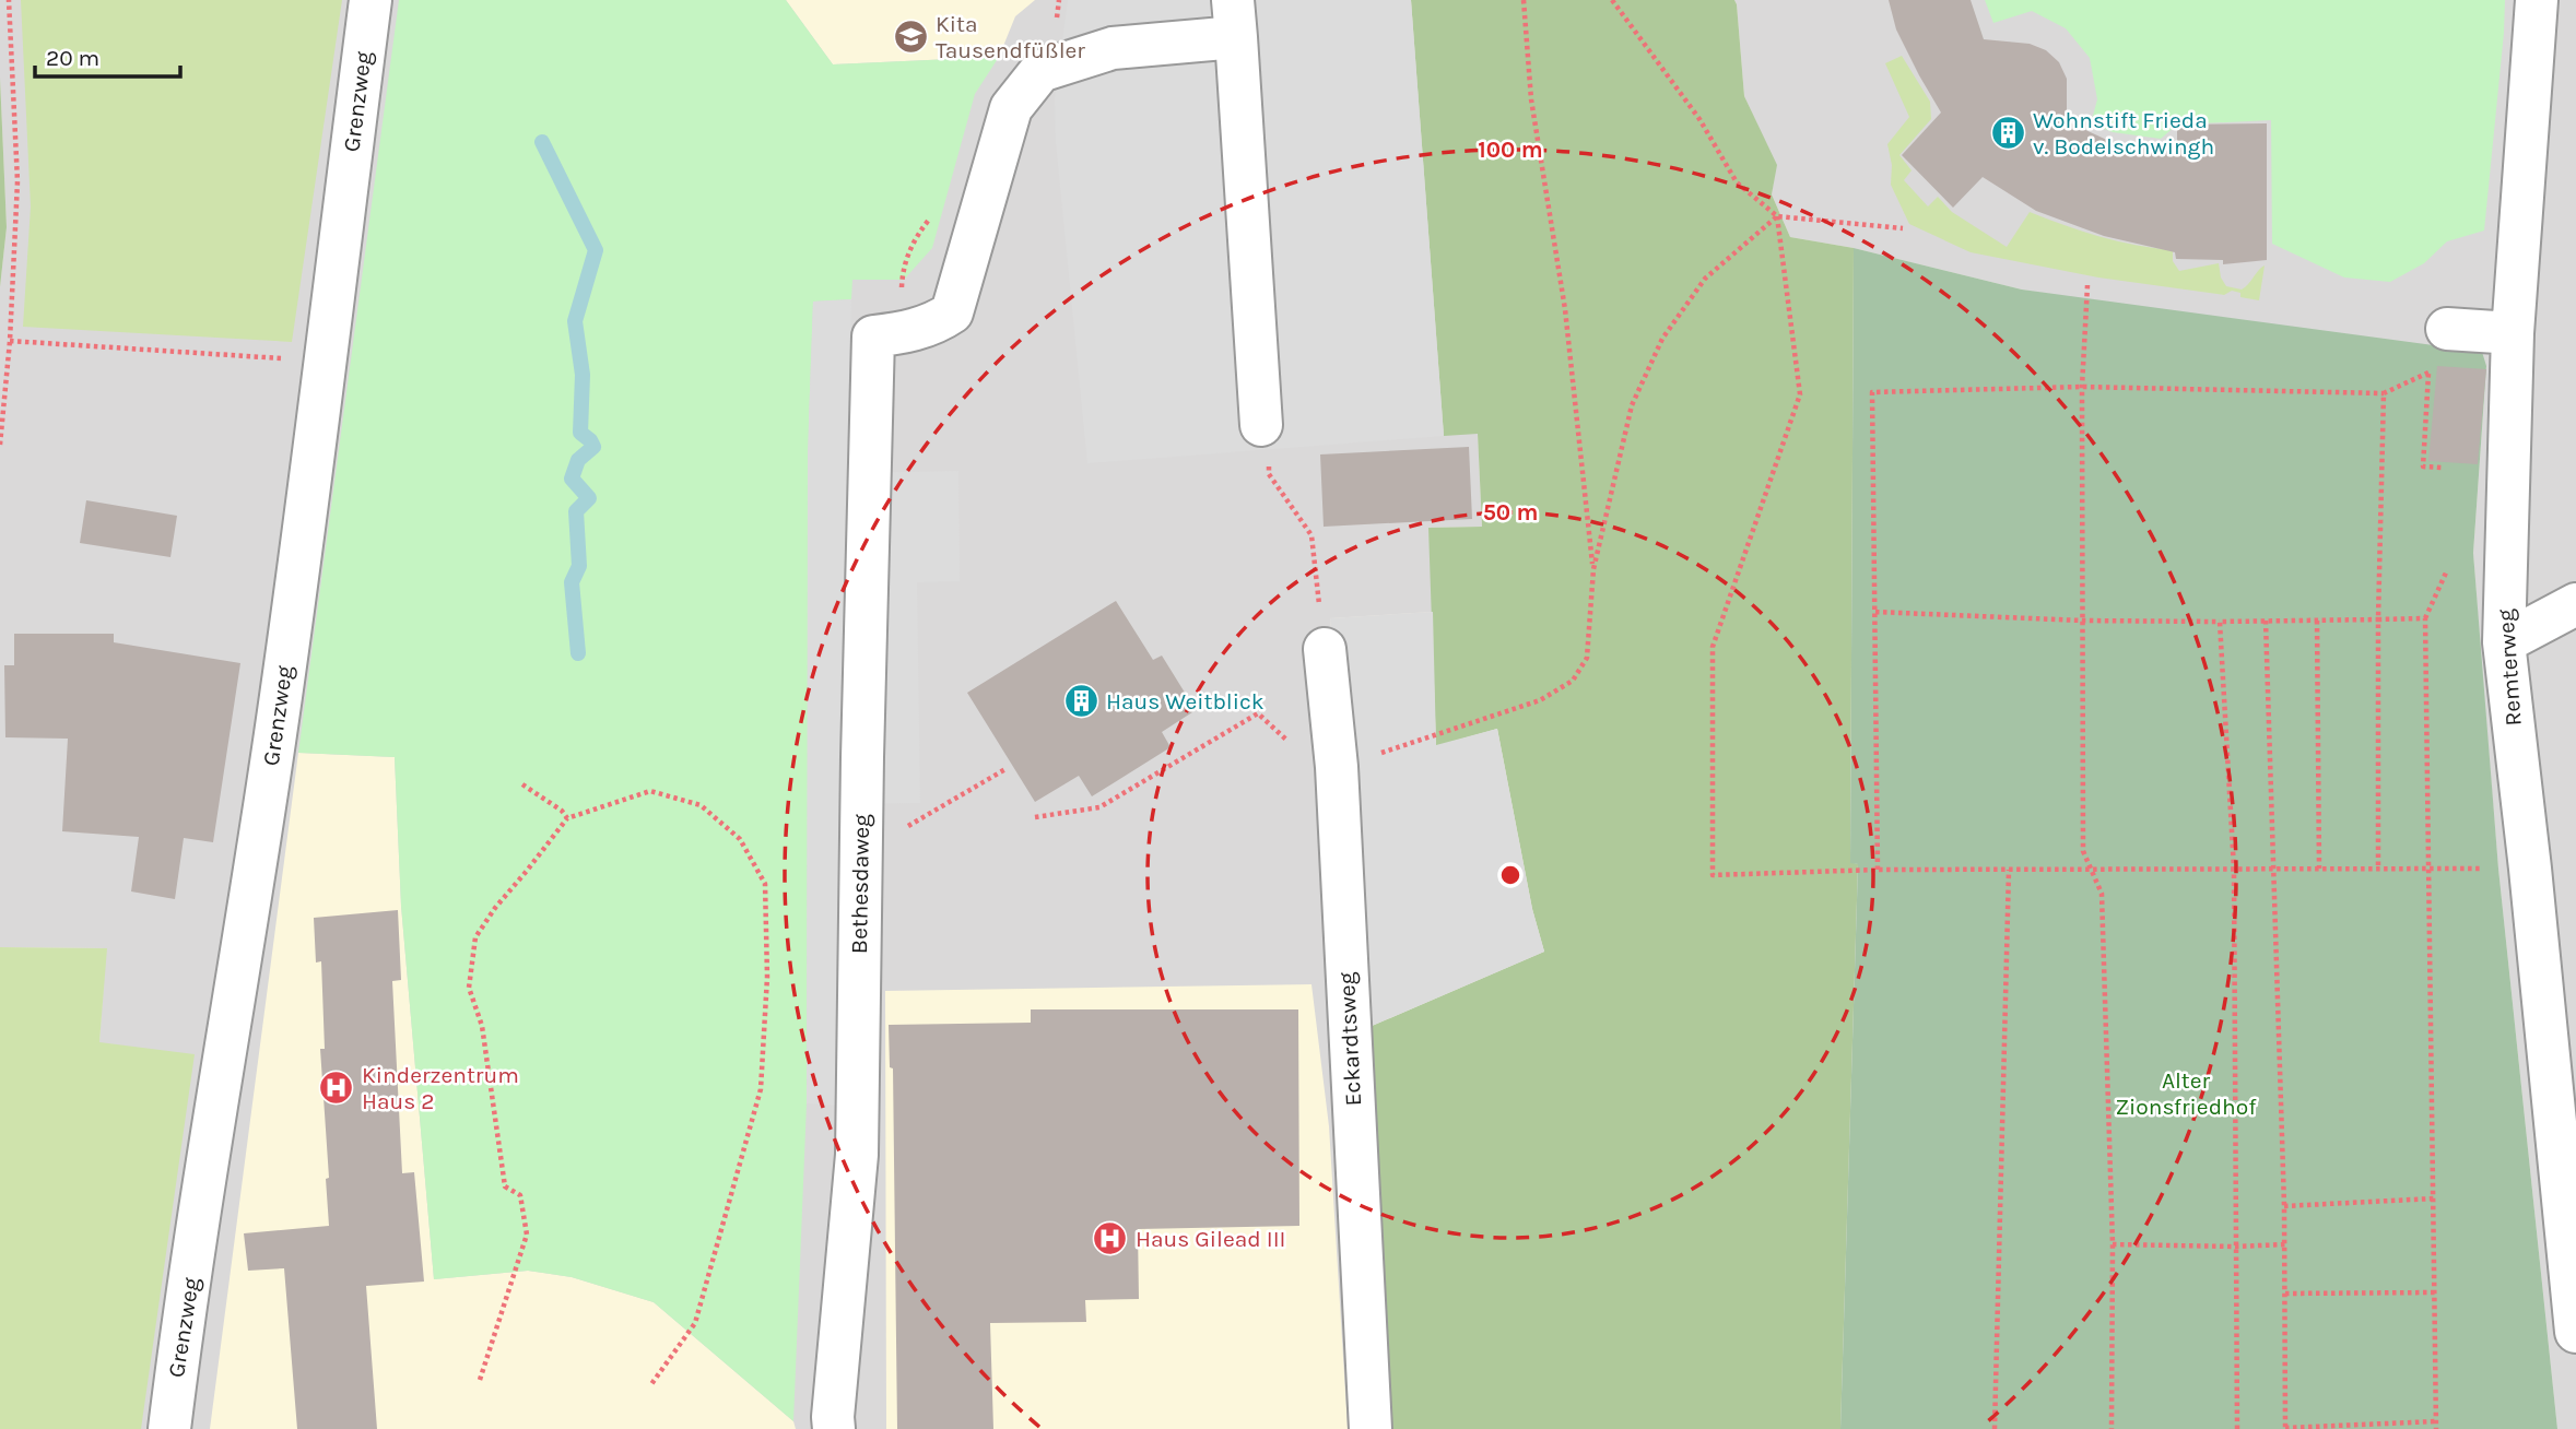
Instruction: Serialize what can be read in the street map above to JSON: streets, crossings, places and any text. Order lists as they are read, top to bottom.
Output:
{
  "streets": {
    "street": [
      "Grenzweg",
      "Remterweg",
      "Bethesdaweg",
      "Eckardtsweg"
    ]
  },
  "parks": ["Alter Zionsfriedhof"],
  "places": {
    "school or university": ["Kita Tausendfüßler"],
    "building": ["Wohnstift Frieda v. Bodelschwingh", "Haus Weitblick"],
    "hospital": ["Kinderzentrum Haus 2", "Haus Gilead III"]
  },
  "scale_bar": "20 m",
  "rings": ["100 m", "50 m"]
}
